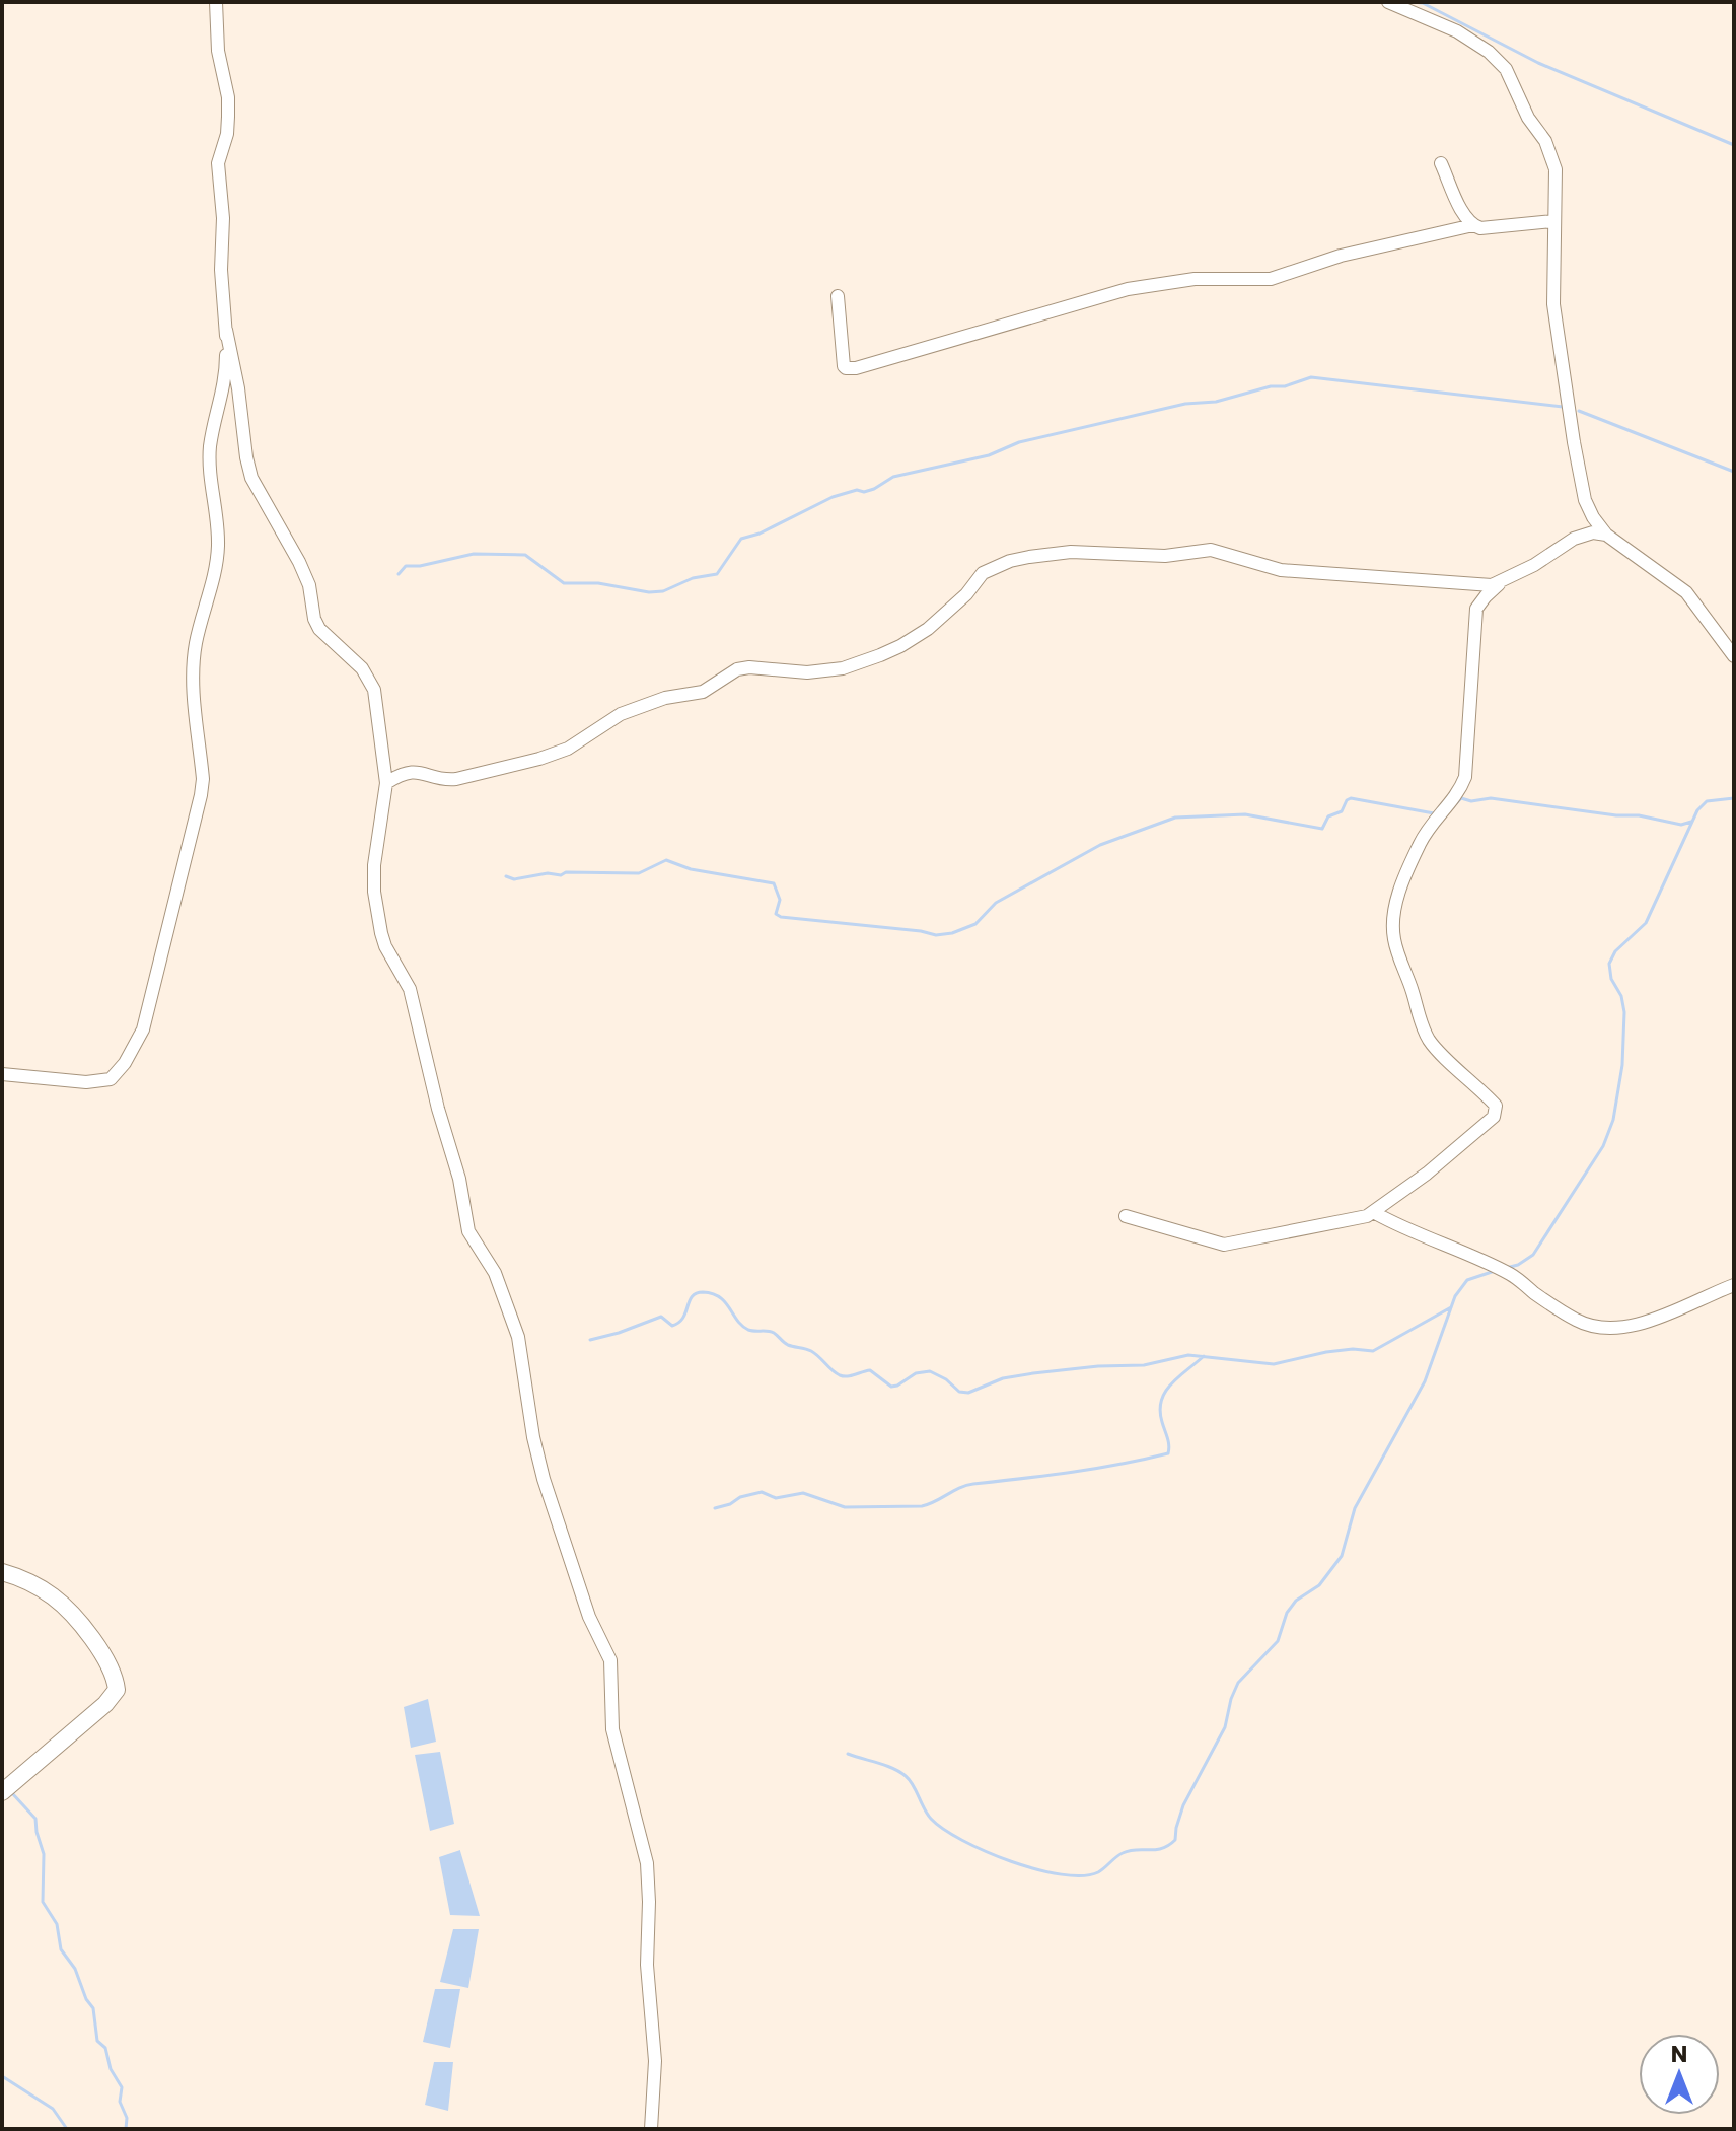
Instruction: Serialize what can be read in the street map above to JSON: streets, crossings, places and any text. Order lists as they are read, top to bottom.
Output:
{
  "north": "top"
}
